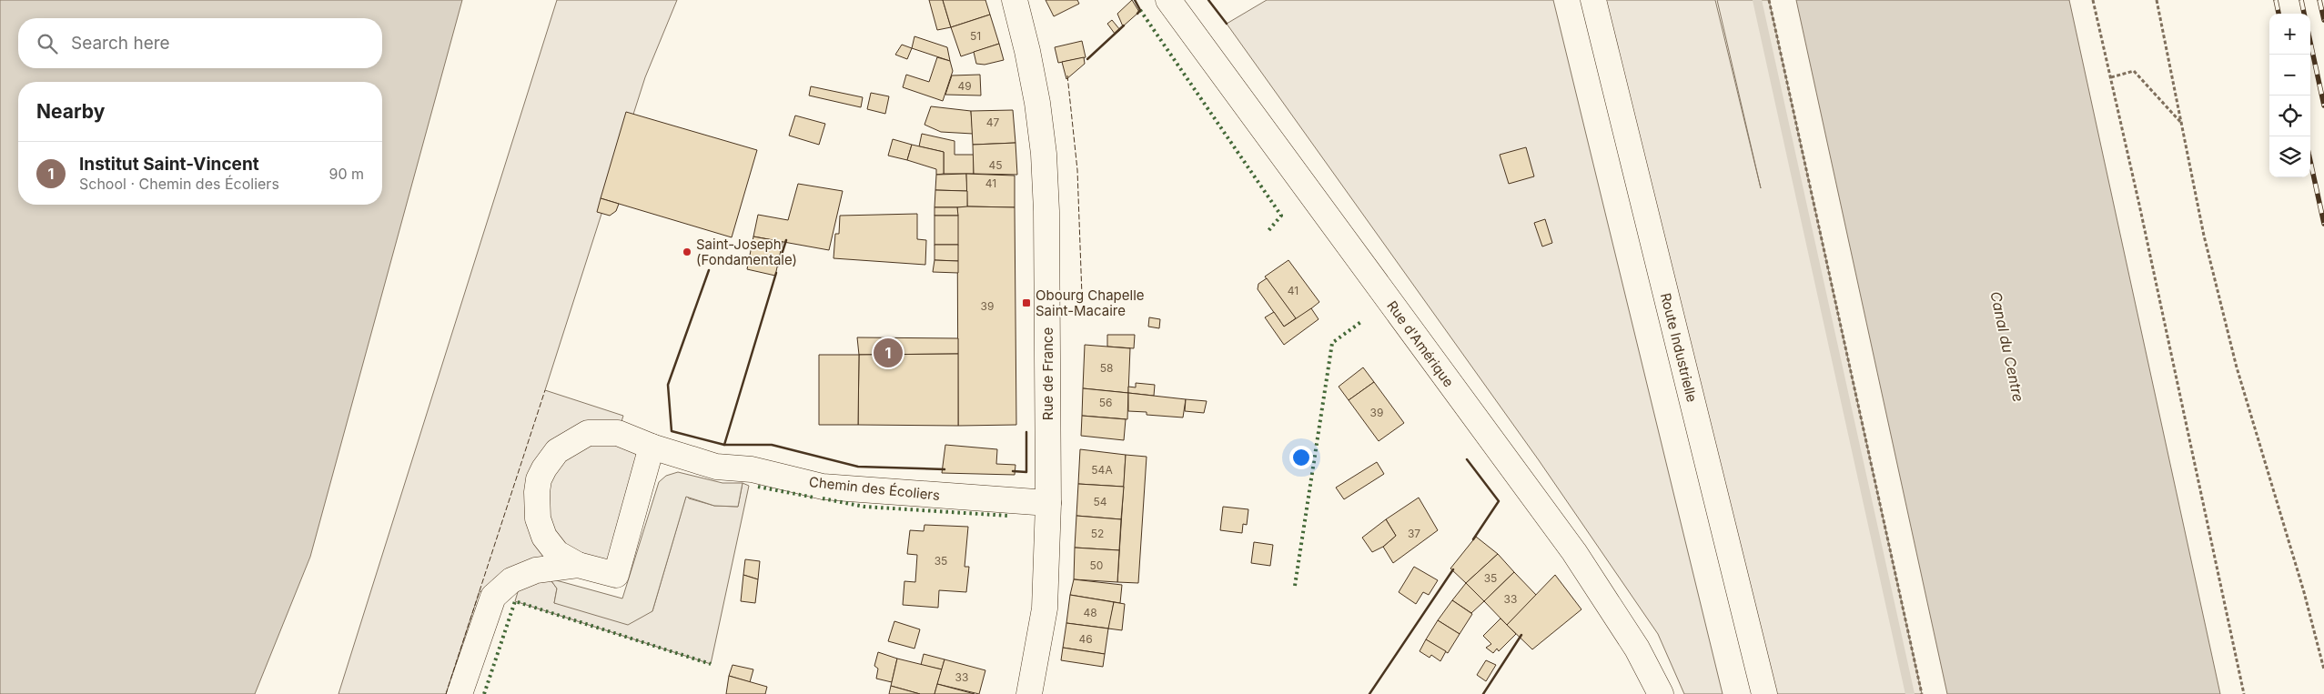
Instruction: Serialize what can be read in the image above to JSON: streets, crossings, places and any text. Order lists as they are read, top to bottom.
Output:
{
  "streets": {
    "street": [
      "Rue d'Amérique",
      "Route Industrielle",
      "Rue de France",
      "Chemin des Écoliers"
    ]
  },
  "crossings": [
    ["Rue de France", "Chemin des Écoliers"]
  ],
  "water": ["Canal du Centre"],
  "places": {
    "other": ["Saint-Joseph (Fondamentale)"],
    "transit": ["Obourg Chapelle Saint-Macaire"]
  },
  "house_numbers": [
    "51",
    "49",
    "47",
    "45",
    "41",
    "41",
    "39",
    "58",
    "56",
    "39",
    "54A",
    "54",
    "52",
    "37",
    "35",
    "50",
    "35",
    "33",
    "48",
    "46",
    "33"
  ],
  "page": {
    "map_buttons": ["+", "−"],
    "search": "Search here",
    "heading": "Nearby",
    "list": [
      {
        "mark": "1",
        "name": "Institut Saint-Vincent",
        "note": "School · Chemin des Écoliers",
        "value": "90 m"
      }
    ],
    "pins": "1"
  }
}
